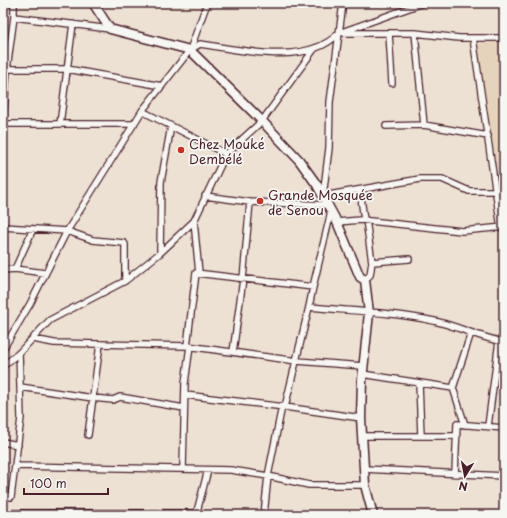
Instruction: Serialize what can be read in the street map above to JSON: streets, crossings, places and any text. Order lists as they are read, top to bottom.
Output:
{
  "places": ["Chez Mouké Dembélé", "Grande Mosquée de Senou"],
  "scale_bar": "100 m",
  "north": "bottom"
}
